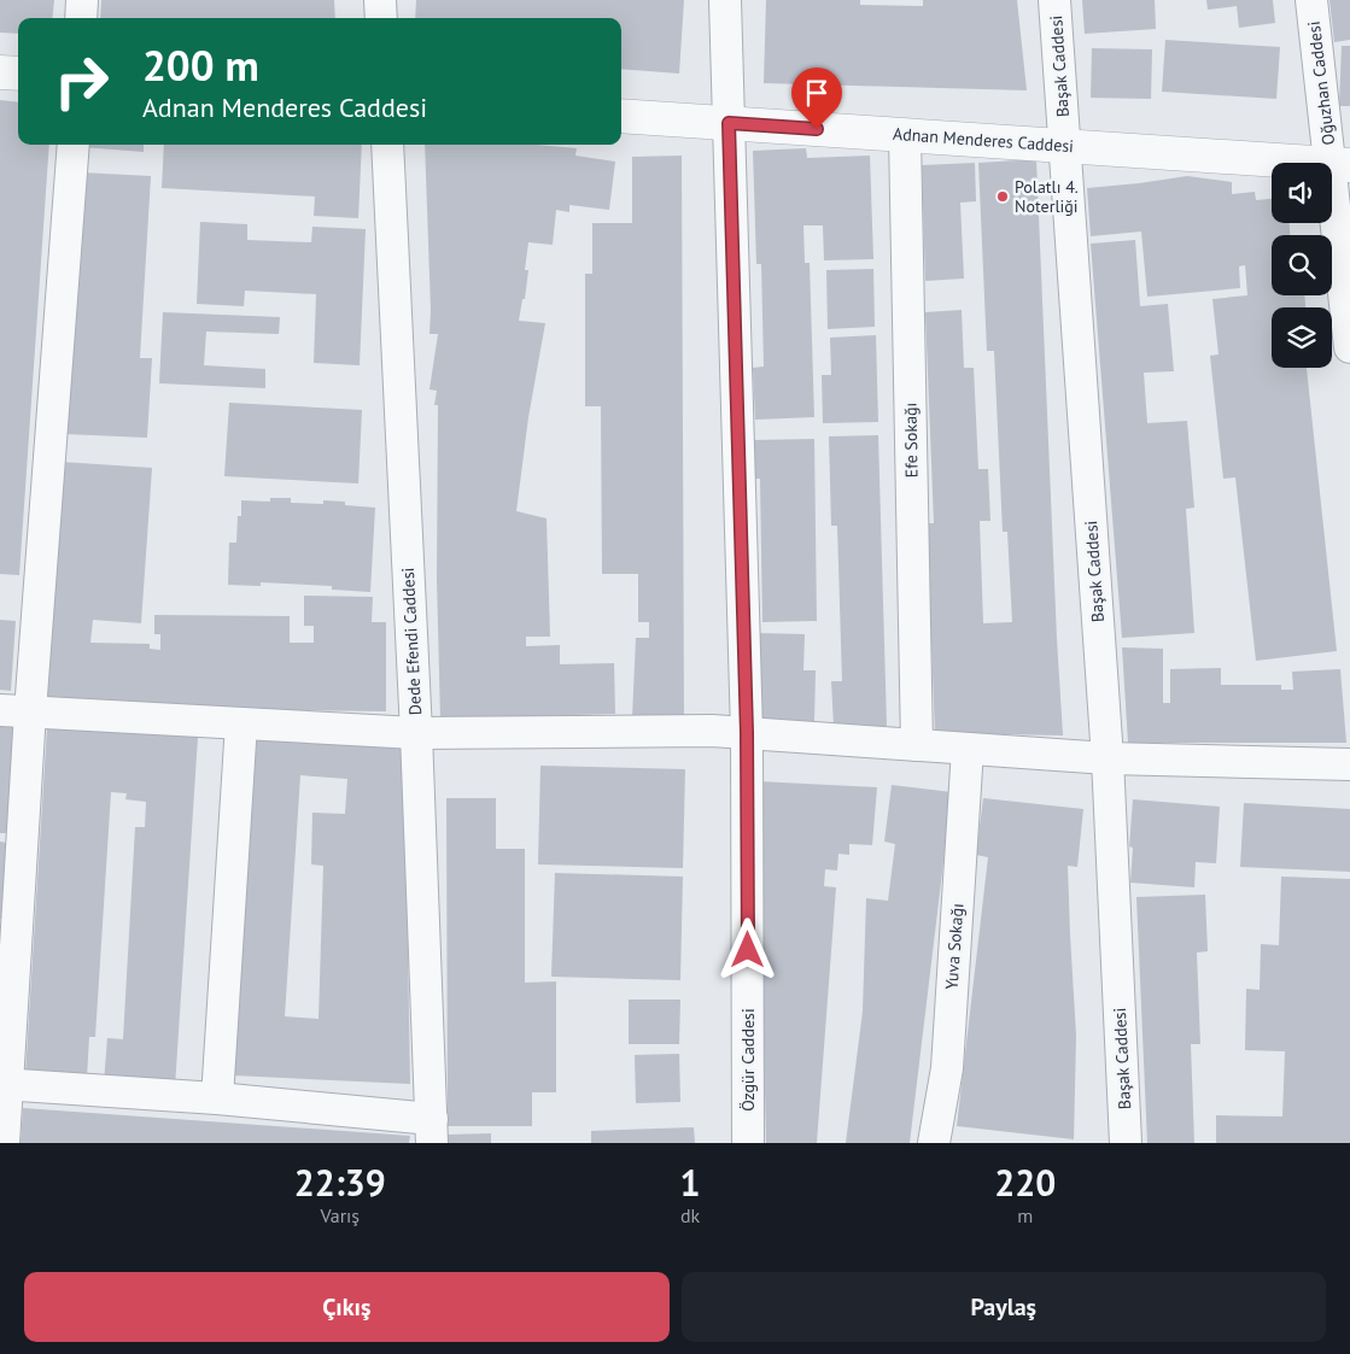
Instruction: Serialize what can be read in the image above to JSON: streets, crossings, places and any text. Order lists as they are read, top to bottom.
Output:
{
  "streets": {
    "street": [
      "Başak Caddesi",
      "Oğuzhan Caddesi",
      "Adnan Menderes Caddesi",
      "Efe Sokağı",
      "Dede Efendi Caddesi",
      "Yuva Sokağı",
      "Özgür Caddesi"
    ]
  },
  "crossings": [
    ["Başak Caddesi", "Adnan Menderes Caddesi"],
    ["Oğuzhan Caddesi", "Adnan Menderes Caddesi"],
    ["Adnan Menderes Caddesi", "Efe Sokağı"],
    ["Adnan Menderes Caddesi", "Özgür Caddesi"]
  ],
  "places": ["Polatlı 4. Noterliği"],
  "page": {
    "turn": ["200 m", "Adnan Menderes Caddesi"],
    "eta": [
      "22:39",
      "Varış",
      "1",
      "dk",
      "220",
      "m"
    ],
    "buttons": ["Çıkış", "Paylaş"]
  }
}
